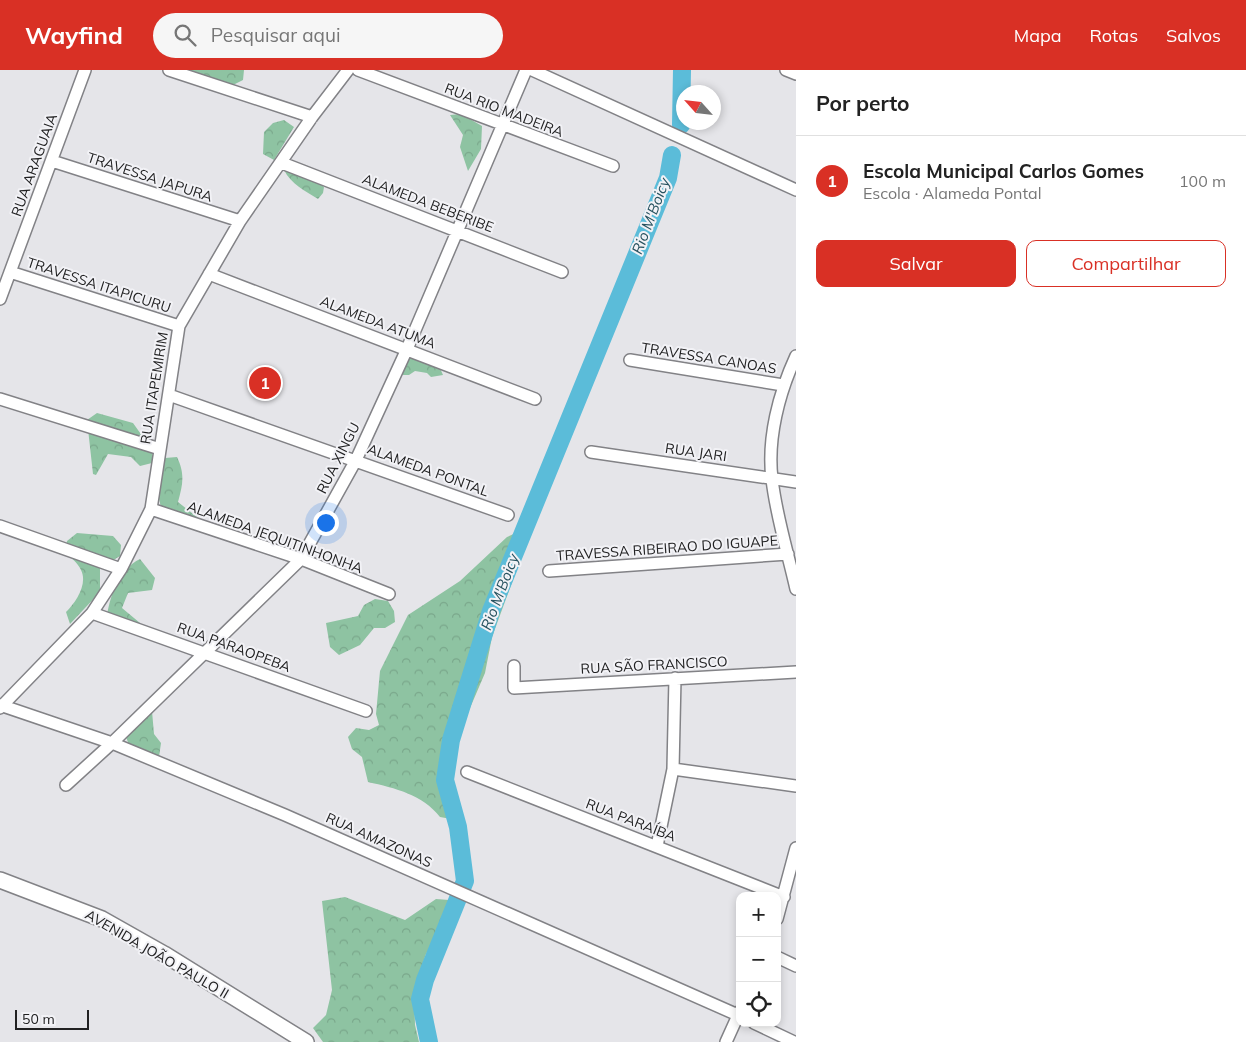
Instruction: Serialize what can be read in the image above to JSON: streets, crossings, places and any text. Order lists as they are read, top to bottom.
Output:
{
  "streets": {
    "main road": ["AVENIDA JOÃO PAULO II"],
    "street": [
      "RUA RIO MADEIRA",
      "RUA ARAGUAIA",
      "TRAVESSA JAPURA",
      "ALAMEDA BEBERIBE",
      "TRAVESSA ITAPICURU",
      "ALAMEDA ATUMA",
      "TRAVESSA CANOAS",
      "RUA ITAPEMIRIM",
      "RUA JARI",
      "RUA XINGU",
      "ALAMEDA PONTAL",
      "ALAMEDA JEQUITINHONHA",
      "TRAVESSA RIBEIRAO DO IGUAPE",
      "RUA PARAOPEBA",
      "RUA SÃO FRANCISCO",
      "RUA PARAÍBA",
      "RUA AMAZONAS"
    ]
  },
  "crossings": [
    ["RUA RIO MADEIRA", "RUA XINGU"],
    ["RUA ARAGUAIA", "TRAVESSA JAPURA"],
    ["RUA ARAGUAIA", "TRAVESSA ITAPICURU"],
    ["TRAVESSA JAPURA", "RUA ITAPEMIRIM"],
    ["ALAMEDA BEBERIBE", "RUA ITAPEMIRIM"],
    ["ALAMEDA BEBERIBE", "RUA XINGU"],
    ["TRAVESSA ITAPICURU", "RUA ITAPEMIRIM"],
    ["ALAMEDA ATUMA", "RUA ITAPEMIRIM"],
    ["ALAMEDA ATUMA", "RUA XINGU"],
    ["RUA ITAPEMIRIM", "ALAMEDA PONTAL"],
    ["RUA ITAPEMIRIM", "ALAMEDA JEQUITINHONHA"],
    ["RUA ITAPEMIRIM", "RUA PARAOPEBA"],
    ["RUA ITAPEMIRIM", "RUA AMAZONAS"],
    ["RUA XINGU", "ALAMEDA PONTAL"],
    ["RUA XINGU", "ALAMEDA JEQUITINHONHA"],
    ["RUA XINGU", "RUA PARAOPEBA"],
    ["RUA XINGU", "RUA AMAZONAS"]
  ],
  "water": ["Rio M'Boicy"],
  "scale_bar": "50 m",
  "north": "top left",
  "page": {
    "header": "Wayfind",
    "search": "Pesquisar aqui",
    "nav": ["Mapa", "Rotas", "Salvos"],
    "heading": "Por perto",
    "list": [
      {
        "mark": "1",
        "name": "Escola Municipal Carlos Gomes",
        "note": "Escola · Alameda Pontal",
        "value": "100 m"
      }
    ],
    "buttons": ["Salvar", "Compartilhar"],
    "pins": "1",
    "map_buttons": ["+", "−"],
    "scale": "50 m"
  }
}
